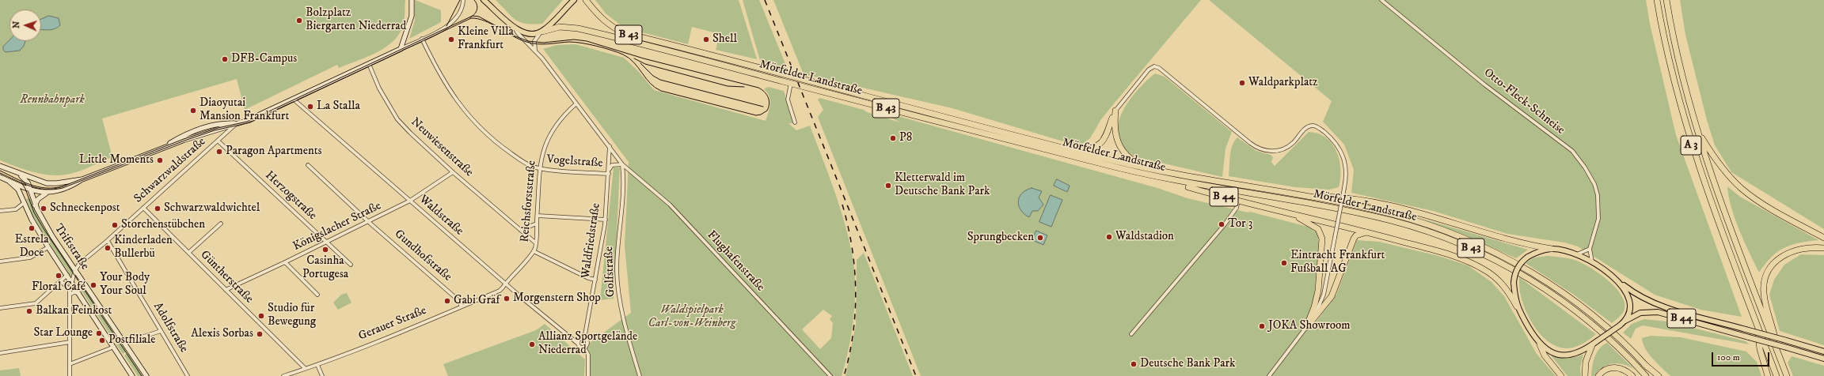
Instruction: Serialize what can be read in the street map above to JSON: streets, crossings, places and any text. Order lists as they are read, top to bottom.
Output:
{
  "streets": {
    "highway": [
      "B 43",
      "Mörfelder Landstraße",
      "A 3",
      "B 44"
    ],
    "main road": ["Triftstraße"],
    "street": [
      "Otto-Fleck-Schneise",
      "Neuwiesenstraße",
      "Vogelstraße",
      "Schwarzwaldstraße",
      "Herzogstraße",
      "Reichsforststraße",
      "Waldstraße",
      "Königslacher Straße",
      "Waldfriedstraße",
      "Gundhofstraße",
      "Flughafenstraße",
      "Golfstraße",
      "Güntherstraße",
      "Gerauer Straße",
      "Adolfstraße"
    ]
  },
  "crossings": [
    ["B 43", "Mörfelder Landstraße"],
    ["B 43", "Flughafenstraße"],
    ["Mörfelder Landstraße", "B 44"],
    ["Otto-Fleck-Schneise", "B 44"],
    ["Neuwiesenstraße", "Reichsforststraße"],
    ["Neuwiesenstraße", "Königslacher Straße"],
    ["Vogelstraße", "Reichsforststraße"],
    ["Vogelstraße", "Waldfriedstraße"],
    ["Schwarzwaldstraße", "Herzogstraße"],
    ["Schwarzwaldstraße", "Triftstraße"],
    ["Schwarzwaldstraße", "Güntherstraße"],
    ["Schwarzwaldstraße", "Adolfstraße"],
    ["Herzogstraße", "Königslacher Straße"],
    ["Reichsforststraße", "Waldstraße"],
    ["Reichsforststraße", "Flughafenstraße"],
    ["Reichsforststraße", "Gerauer Straße"],
    ["Waldstraße", "Königslacher Straße"],
    ["Waldstraße", "Waldfriedstraße"],
    ["Waldstraße", "Gerauer Straße"],
    ["Königslacher Straße", "Gundhofstraße"],
    ["Königslacher Straße", "Güntherstraße"],
    ["Waldfriedstraße", "Flughafenstraße"],
    ["Gundhofstraße", "Gerauer Straße"],
    ["Flughafenstraße", "Golfstraße"],
    ["Güntherstraße", "Gerauer Straße"]
  ],
  "parks": ["Rennbahnpark", "Waldspielpark Carl-von-Weinberg"],
  "places": [
    "Bolzplatz Biergarten Niederrad",
    "Kleine Villa Frankfurt",
    "Shell",
    "DFB-Campus",
    "Waldparkplatz",
    "La Stalla",
    "Diaoyutai Mansion Frankfurt",
    "P8",
    "Paragon Apartments",
    "Little Moments",
    "Kletterwald im Deutsche Bank Park",
    "Schneckenpost",
    "Schwarzwaldwichtel",
    "Tor 3",
    "Storchenstübchen",
    "Estrela Doce",
    "Waldstadion",
    "Sprungbecken",
    "Kinderladen Bullerbü",
    "Casinha Portugesa",
    "Eintracht Frankfurt Fußball AG",
    "Floral Café",
    "Your Body Your Soul",
    "Morgenstern Shop",
    "Gabi Gräf",
    "Balkan Feinkost",
    "Studio für Bewegung",
    "JOKA Showroom",
    "Star Lounge",
    "Alexis Sorbas",
    "Postfiliale",
    "Allianz Sportgelände Niederrad",
    "Deutsche Bank Park"
  ],
  "scale_bar": "100 m",
  "north": "left"
}
